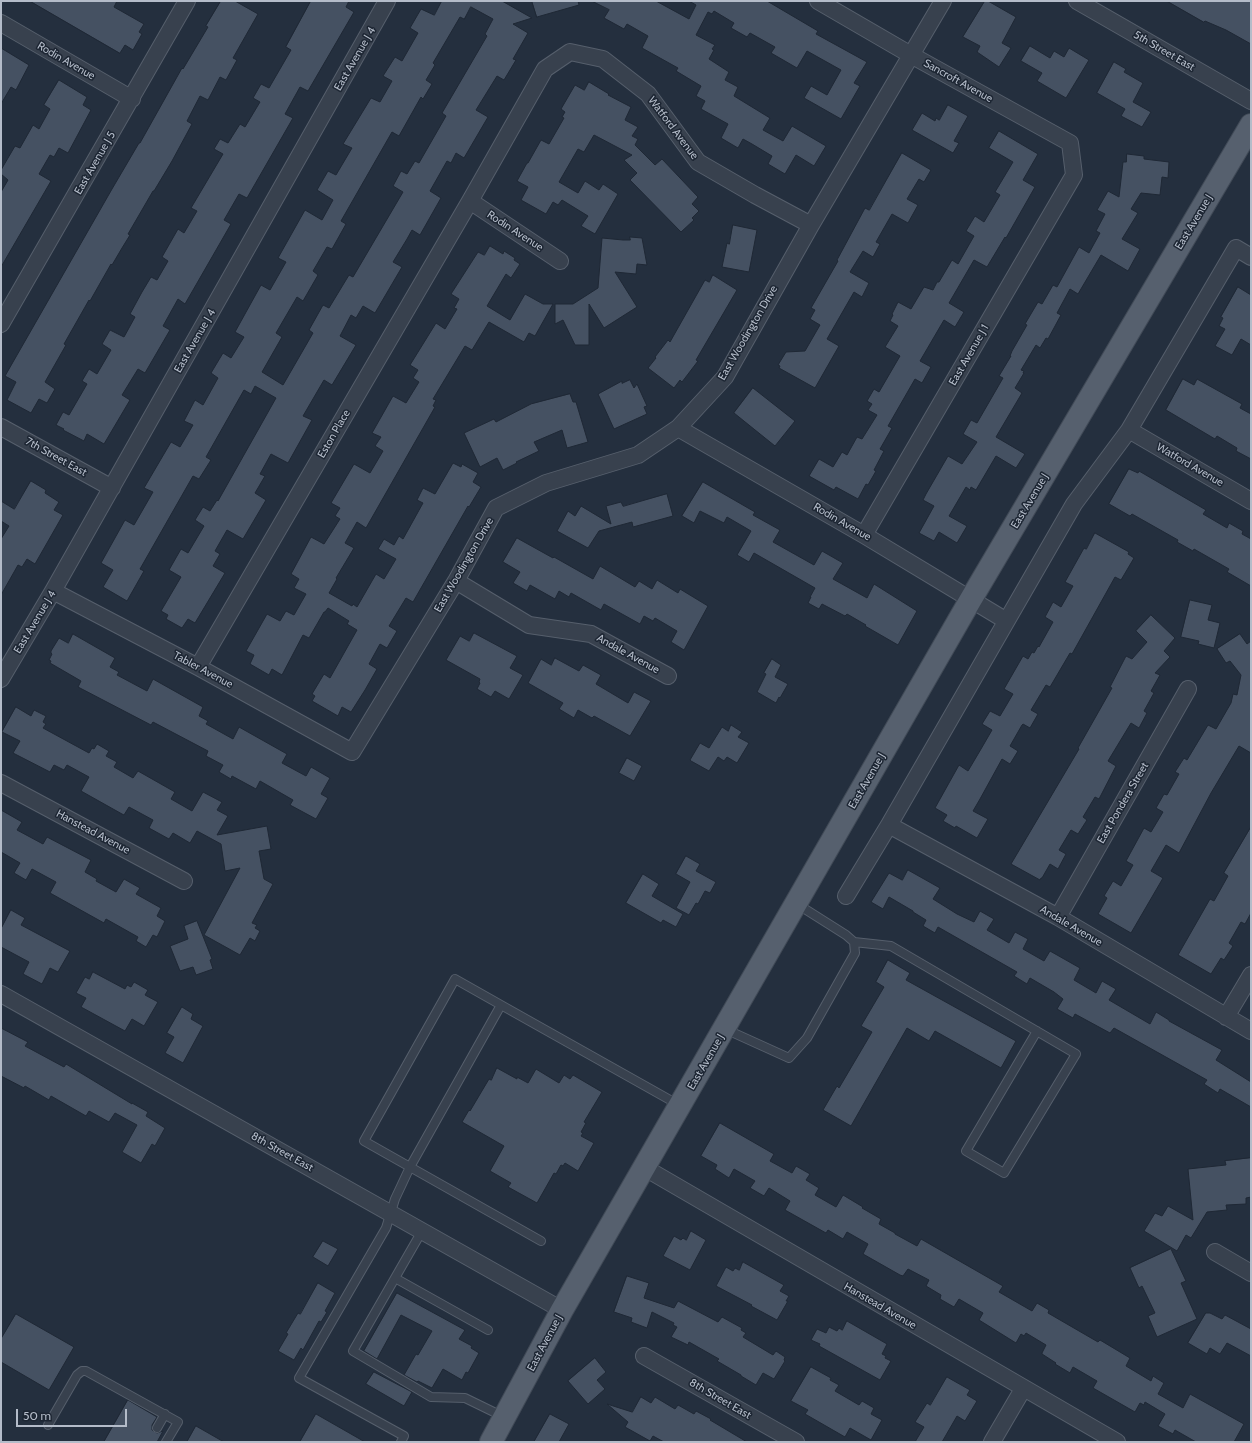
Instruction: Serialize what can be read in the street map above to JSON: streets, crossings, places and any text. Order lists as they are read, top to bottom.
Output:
{
  "streets": {
    "main road": ["East Avenue J"],
    "street": [
      "5th Street East",
      "East Avenue J 4",
      "Rodin Avenue",
      "Sancroft Avenue",
      "Watford Avenue",
      "East Avenue J 5",
      "East Woodington Drive",
      "East Avenue J 1",
      "Eston Place",
      "7th Street East",
      "Andale Avenue",
      "Tabler Avenue",
      "East Pondera Street",
      "Hanstead Avenue",
      "8th Street East"
    ]
  },
  "crossings": [
    ["East Avenue J 4", "7th Street East"],
    ["East Avenue J 4", "Tabler Avenue"],
    ["Rodin Avenue", "Watford Avenue"],
    ["Rodin Avenue", "East Avenue J 5"],
    ["Rodin Avenue", "East Avenue J"],
    ["Rodin Avenue", "East Woodington Drive"],
    ["Rodin Avenue", "East Avenue J 1"],
    ["Rodin Avenue", "Eston Place"],
    ["Sancroft Avenue", "East Woodington Drive"],
    ["Sancroft Avenue", "East Avenue J 1"],
    ["Watford Avenue", "East Woodington Drive"],
    ["Watford Avenue", "Eston Place"],
    ["East Avenue J", "Hanstead Avenue"],
    ["East Avenue J", "8th Street East"],
    ["East Woodington Drive", "Andale Avenue"],
    ["East Woodington Drive", "Tabler Avenue"],
    ["Eston Place", "Tabler Avenue"],
    ["Andale Avenue", "East Pondera Street"]
  ],
  "scale_bar": "50 m"
}
